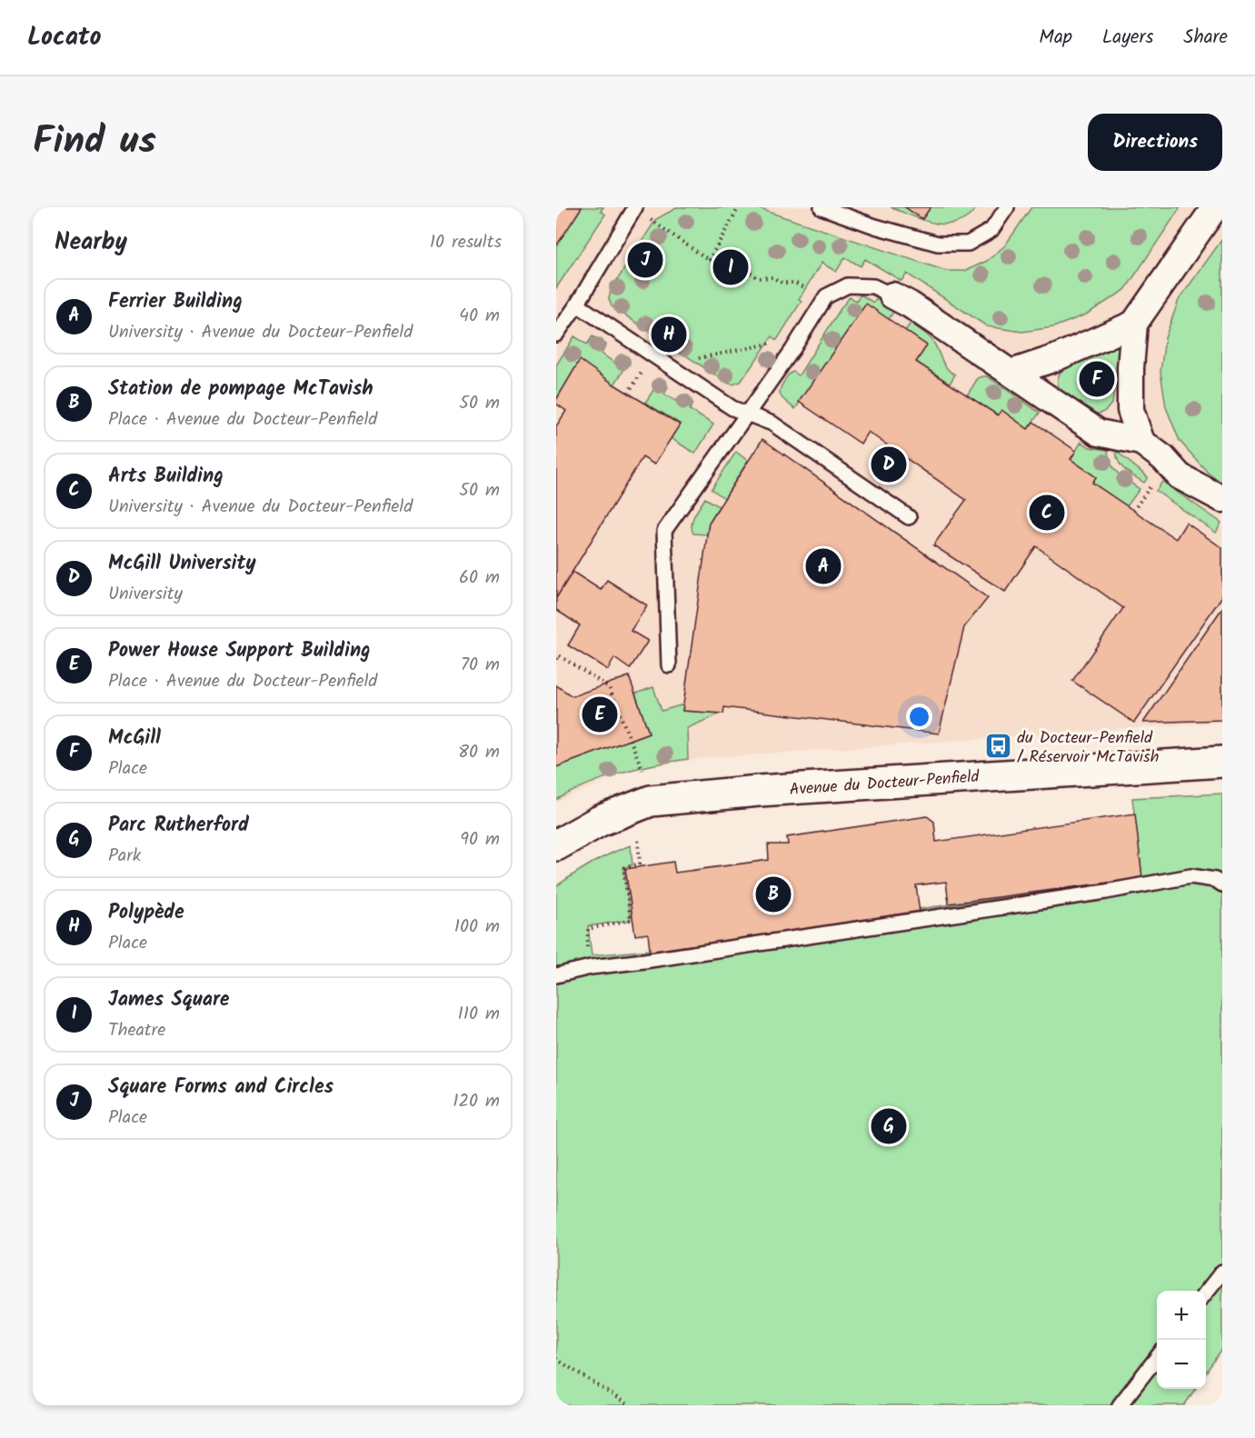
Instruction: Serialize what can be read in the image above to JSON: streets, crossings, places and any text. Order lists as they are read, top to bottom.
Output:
{
  "streets": {
    "main road": ["Avenue du Docteur-Penfield"]
  },
  "places": {
    "bus stop": ["du Docteur-Penfield / Réservoir McTavish"]
  },
  "page": {
    "header": "Locato",
    "nav": ["Map", "Layers", "Share"],
    "title": "Find us",
    "buttons": "Directions",
    "heading": ["Nearby", "10 results"],
    "pins": [
      "J",
      "I",
      "H",
      "F",
      "D",
      "C",
      "A",
      "E",
      "B",
      "G"
    ],
    "list": [
      {
        "mark": "A",
        "name": "Ferrier Building",
        "note": "University · Avenue du Docteur-Penfield",
        "value": "40 m"
      },
      {
        "mark": "B",
        "name": "Station de pompage McTavish",
        "note": "Place · Avenue du Docteur-Penfield",
        "value": "50 m"
      },
      {
        "mark": "C",
        "name": "Arts Building",
        "note": "University · Avenue du Docteur-Penfield",
        "value": "50 m"
      },
      {
        "mark": "D",
        "name": "McGill University",
        "note": "University",
        "value": "60 m"
      },
      {
        "mark": "E",
        "name": "Power House Support Building",
        "note": "Place · Avenue du Docteur-Penfield",
        "value": "70 m"
      },
      {
        "mark": "F",
        "name": "McGill",
        "note": "Place",
        "value": "80 m"
      },
      {
        "mark": "G",
        "name": "Parc Rutherford",
        "note": "Park",
        "value": "90 m"
      },
      {
        "mark": "H",
        "name": "Polypède",
        "note": "Place",
        "value": "100 m"
      },
      {
        "mark": "I",
        "name": "James Square",
        "note": "Theatre",
        "value": "110 m"
      },
      {
        "mark": "J",
        "name": "Square Forms and Circles",
        "note": "Place",
        "value": "120 m"
      }
    ],
    "map_buttons": ["+", "−"]
  }
}
